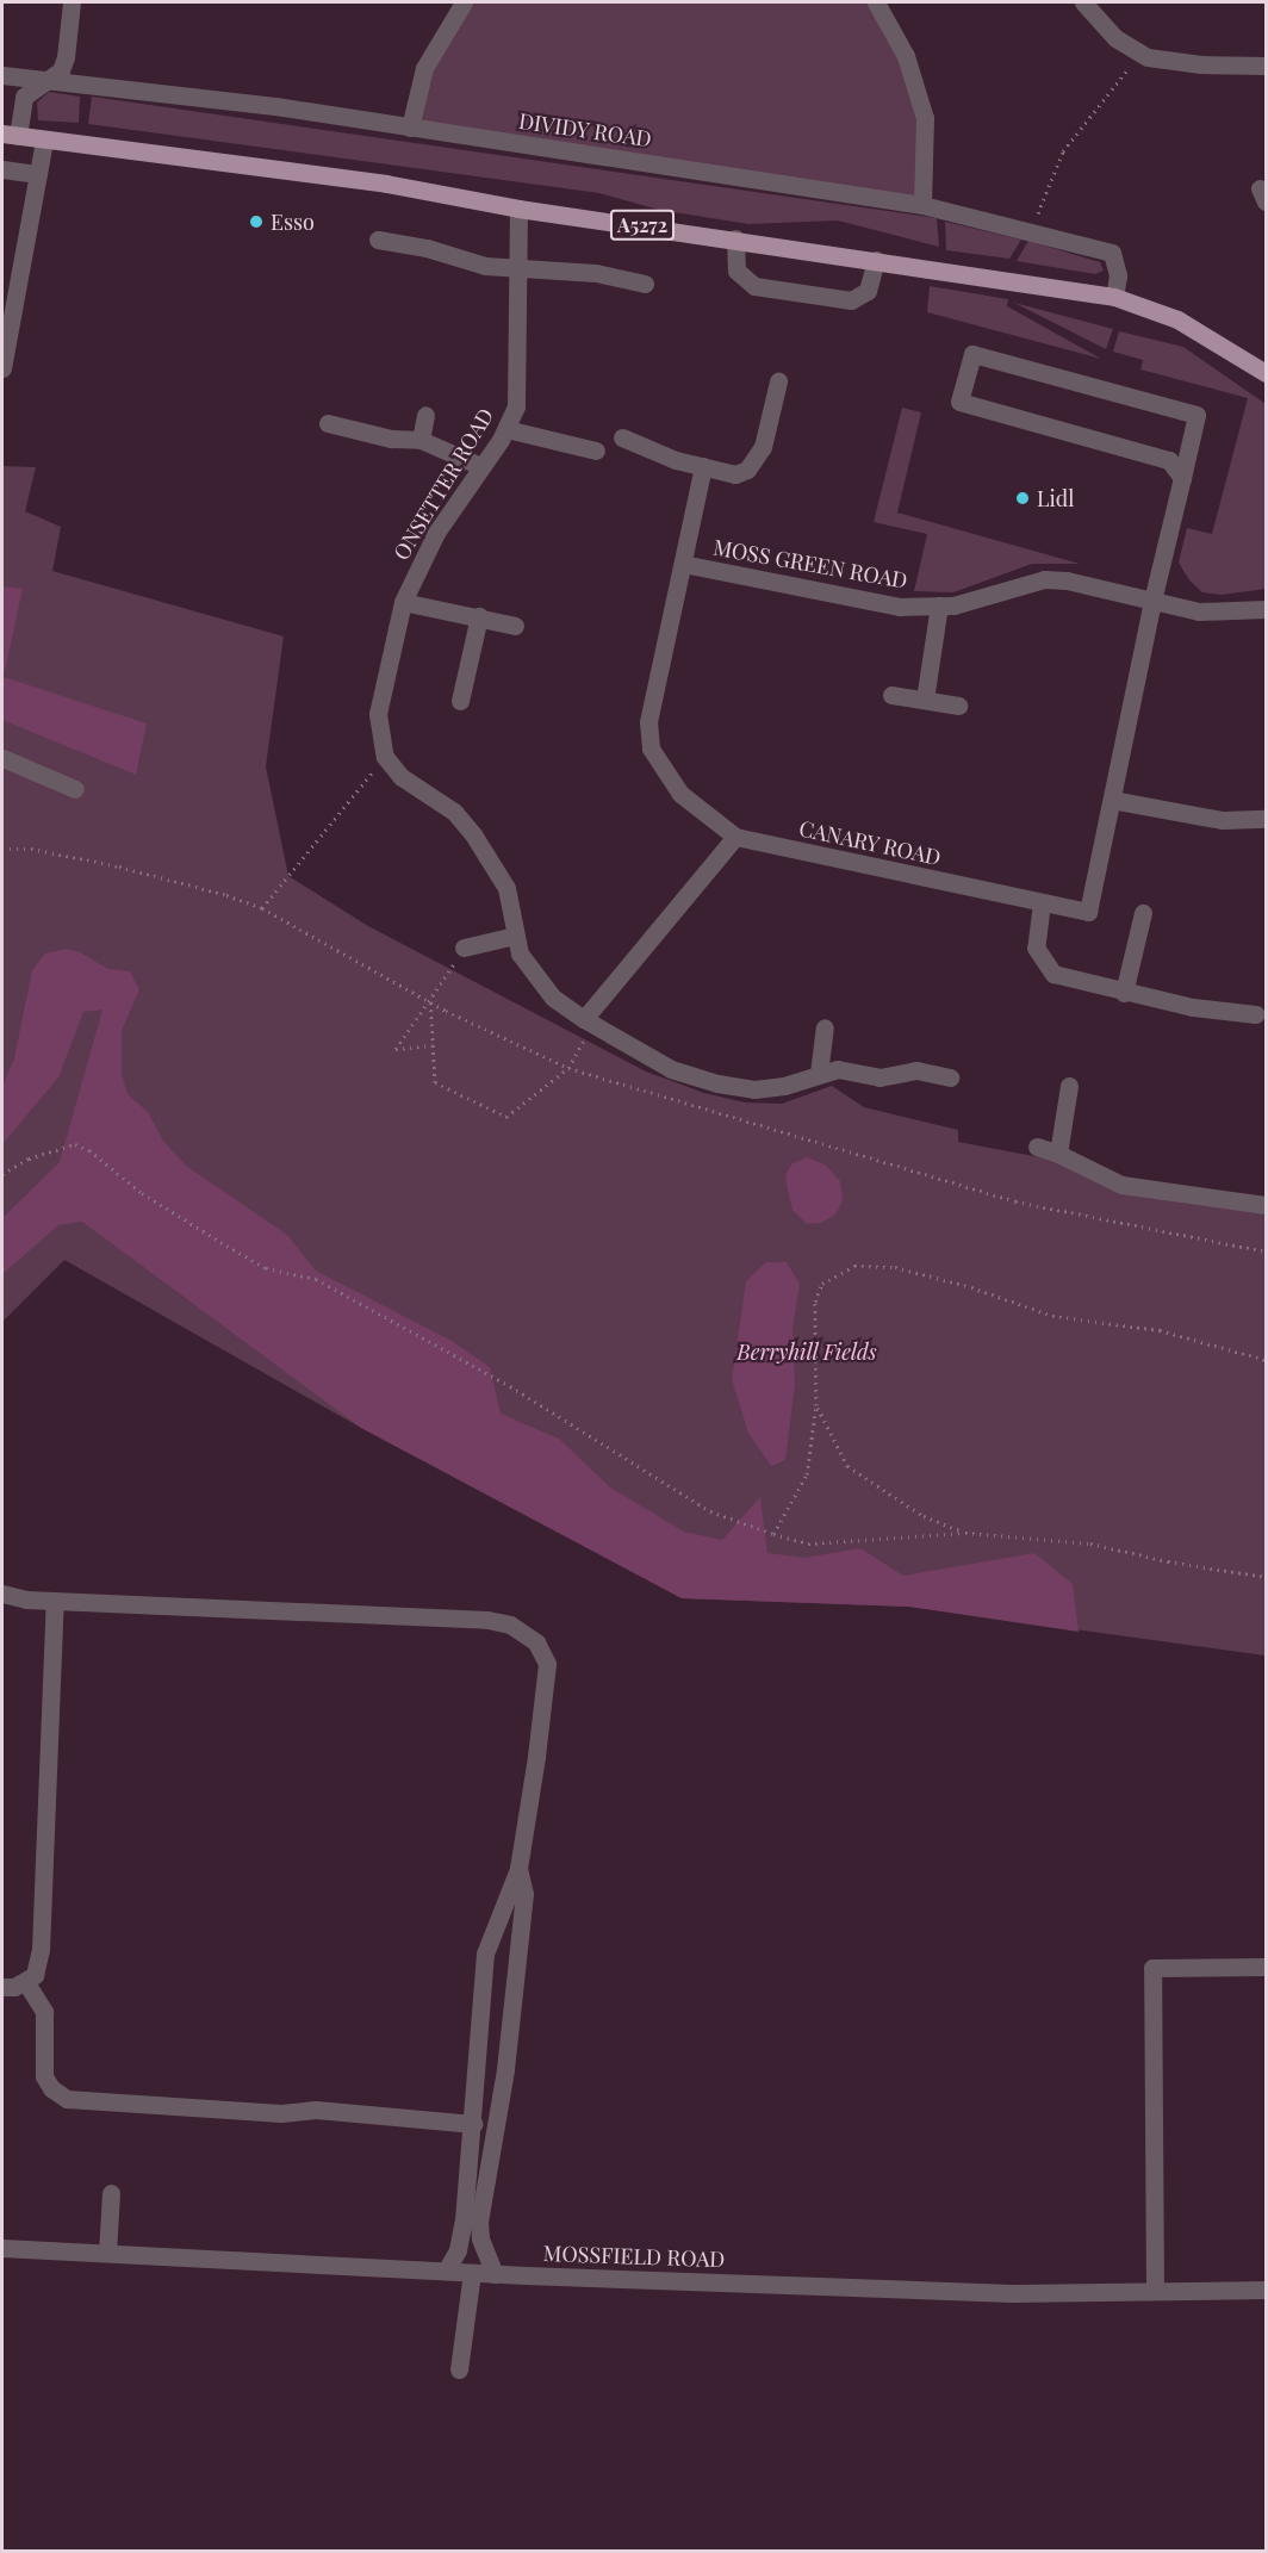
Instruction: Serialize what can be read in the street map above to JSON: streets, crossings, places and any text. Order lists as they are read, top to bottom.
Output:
{
  "streets": {
    "main road": ["A5272"],
    "street": [
      "DIVIDY ROAD",
      "ONSETTER ROAD",
      "MOSS GREEN ROAD",
      "CANARY ROAD",
      "MOSSFIELD ROAD"
    ]
  },
  "crossings": [
    ["DIVIDY ROAD", "A5272"],
    ["A5272", "ONSETTER ROAD"],
    ["MOSS GREEN ROAD", "CANARY ROAD"]
  ],
  "parks": ["Berryhill Fields"],
  "places": ["Esso", "Lidl"]
}
